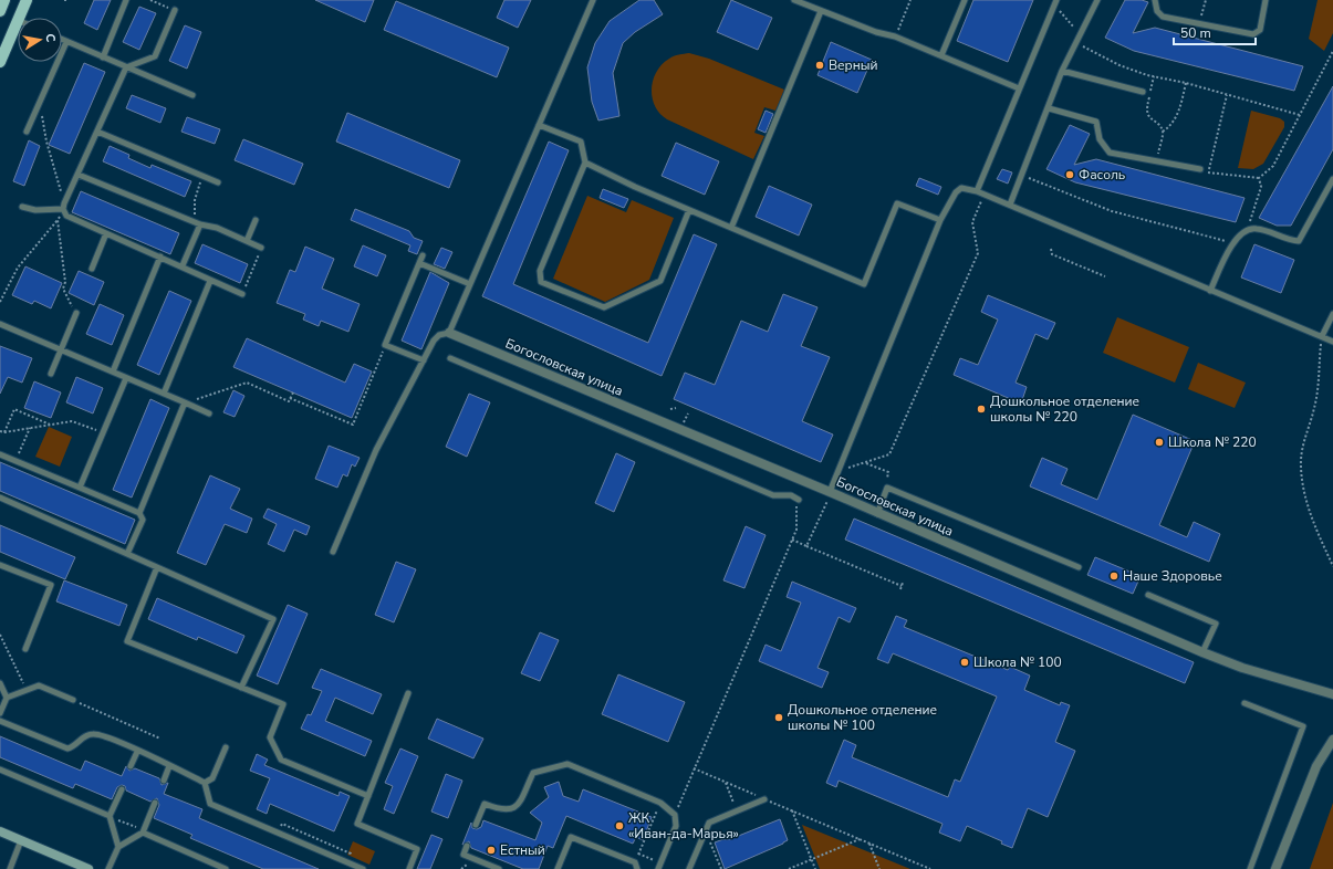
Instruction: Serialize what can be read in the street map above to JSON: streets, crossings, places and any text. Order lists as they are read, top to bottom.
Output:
{
  "streets": {
    "street": ["Богословская улица"]
  },
  "places": [
    "Верный",
    "Фасоль",
    "Дошкольное отделение школы № 220",
    "Школа № 220",
    "Наше Здоровье",
    "Школа № 100",
    "Дошкольное отделение школы № 100",
    "ЖК «Иван-да-Марья»",
    "Естный"
  ],
  "scale_bar": "50 m",
  "north": "right"
}
